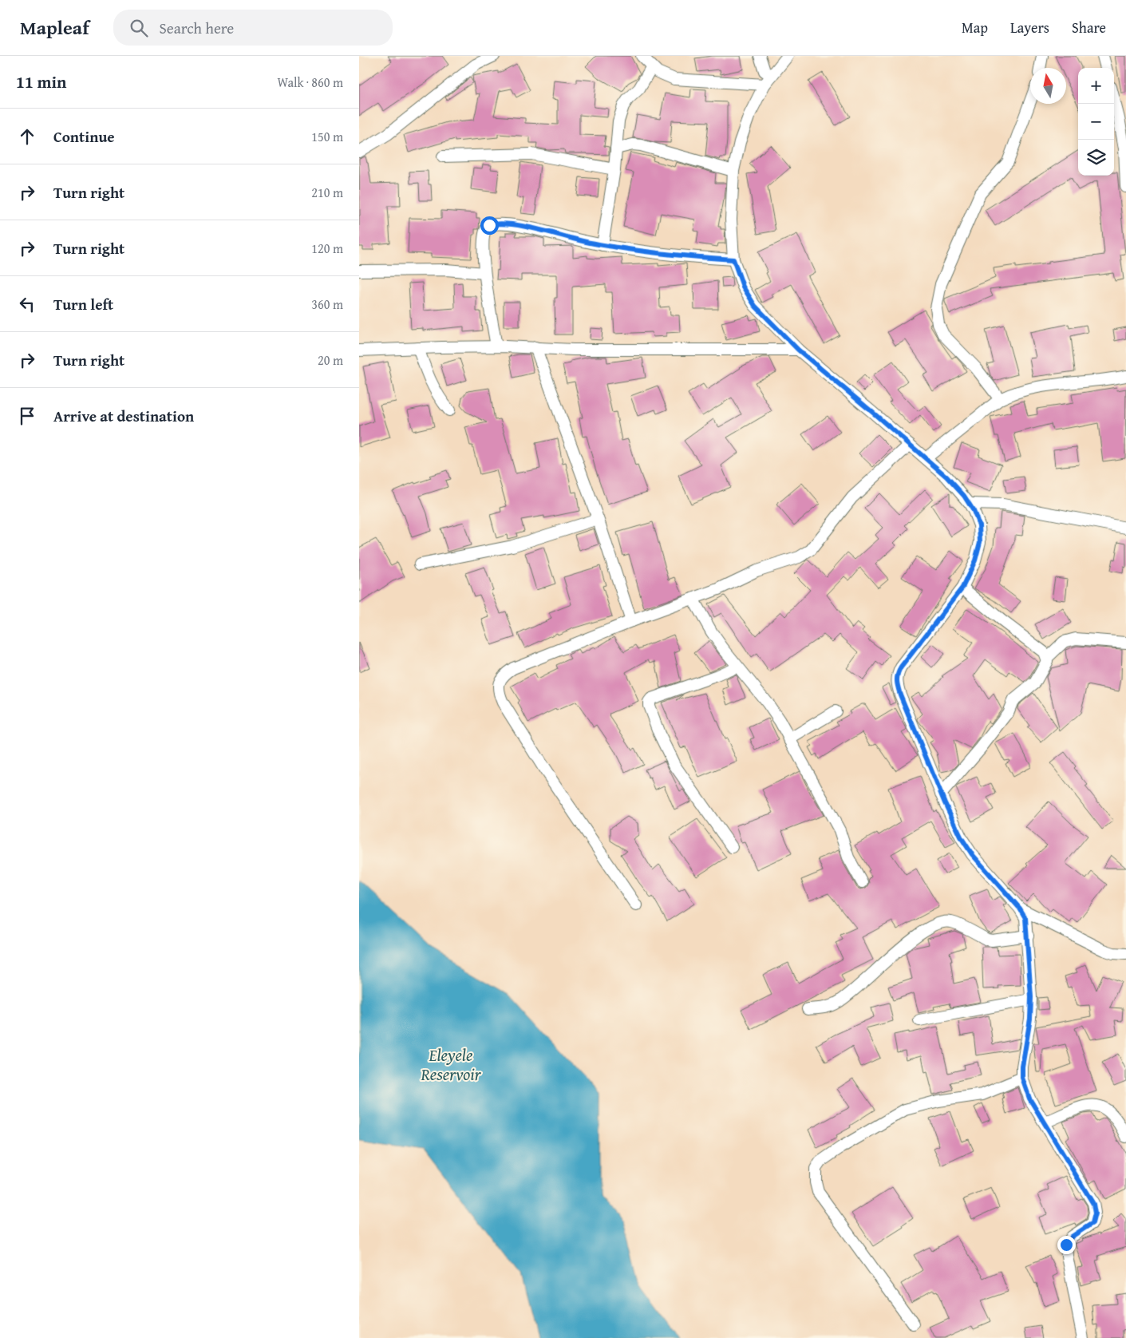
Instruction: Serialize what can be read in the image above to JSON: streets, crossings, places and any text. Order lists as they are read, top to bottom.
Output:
{
  "water": ["Eleyele Reservoir"],
  "north": "top",
  "page": {
    "header": "Mapleaf",
    "search": "Search here",
    "nav": ["Map", "Layers", "Share"],
    "heading": ["11 min", "Walk · 860 m"],
    "map_buttons": ["+", "−"],
    "list": [
      ["Continue", "150 m"],
      ["Turn right", "210 m"],
      ["Turn right", "120 m"],
      ["Turn left", "360 m"],
      ["Turn right", "20 m"],
      "Arrive at destination"
    ]
  }
}
